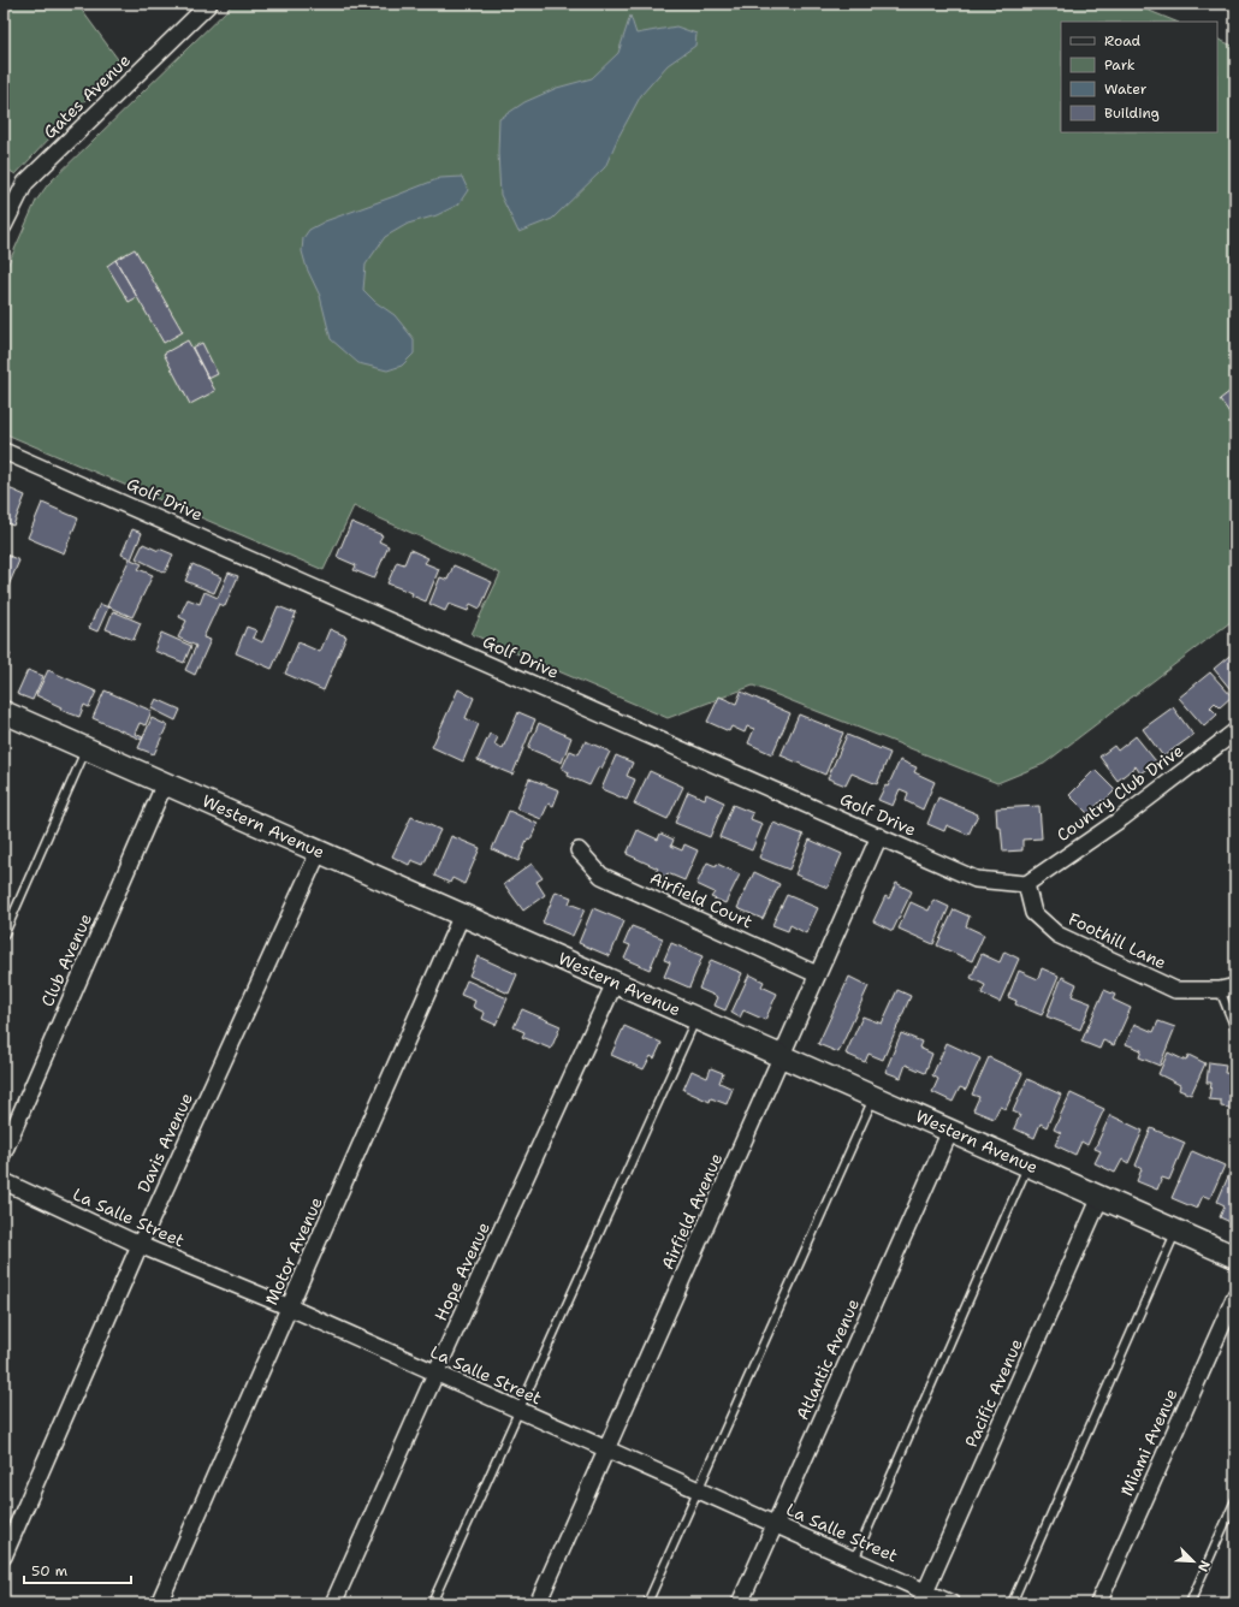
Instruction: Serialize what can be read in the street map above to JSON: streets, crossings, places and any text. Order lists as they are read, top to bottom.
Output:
{
  "streets": {
    "street": [
      "Gates Avenue",
      "Golf Drive",
      "Country Club Drive",
      "Western Avenue",
      "Airfield Court",
      "Foothill Lane",
      "Club Avenue",
      "Davis Avenue",
      "Airfield Avenue",
      "La Salle Street",
      "Motor Avenue",
      "Hope Avenue",
      "Atlantic Avenue",
      "Pacific Avenue",
      "Miami Avenue"
    ]
  },
  "crossings": [
    ["Golf Drive", "Country Club Drive"],
    ["Golf Drive", "Foothill Lane"],
    ["Golf Drive", "Airfield Avenue"],
    ["Country Club Drive", "Foothill Lane"],
    ["Western Avenue", "Club Avenue"],
    ["Western Avenue", "Davis Avenue"],
    ["Western Avenue", "Airfield Avenue"],
    ["Western Avenue", "Motor Avenue"],
    ["Western Avenue", "Hope Avenue"],
    ["Western Avenue", "Atlantic Avenue"],
    ["Western Avenue", "Pacific Avenue"],
    ["Airfield Court", "Airfield Avenue"],
    ["Davis Avenue", "La Salle Street"],
    ["Airfield Avenue", "La Salle Street"],
    ["La Salle Street", "Motor Avenue"],
    ["La Salle Street", "Hope Avenue"],
    ["La Salle Street", "Atlantic Avenue"],
    ["La Salle Street", "Pacific Avenue"]
  ],
  "legend": [
    "Road",
    "Park",
    "Water",
    "Building"
  ],
  "scale_bar": "50 m",
  "north": "bottom right"
}
